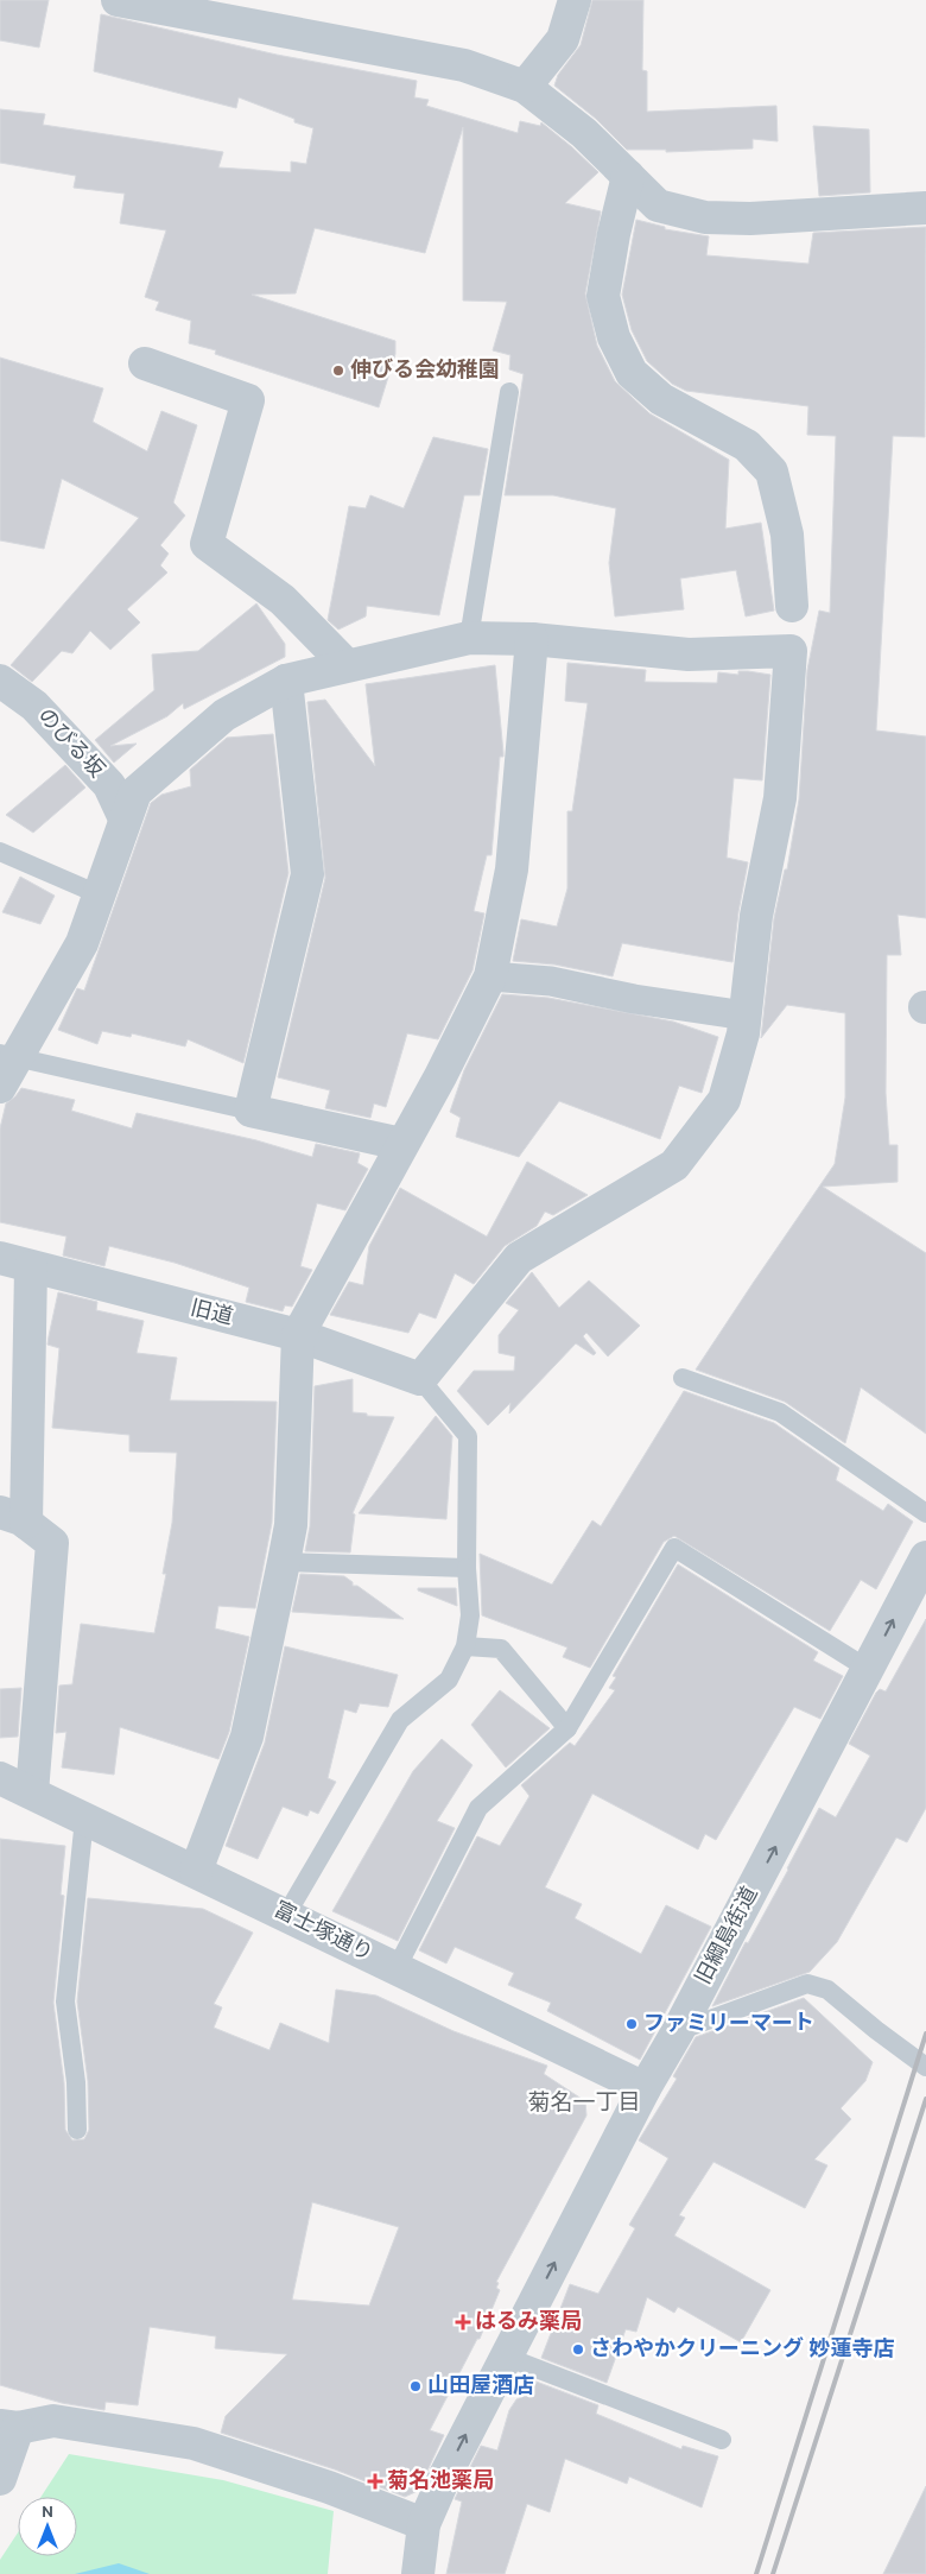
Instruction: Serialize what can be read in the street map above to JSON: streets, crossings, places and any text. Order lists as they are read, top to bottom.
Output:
{
  "streets": {
    "street": [
      "のびる坂",
      "旧道",
      "富士塚通り",
      "旧綱島街道"
    ]
  },
  "crossings": [
    ["富士塚通り", "旧綱島街道"]
  ],
  "one_way": ["旧綱島街道"],
  "districts": ["菊名一丁目"],
  "places": {
    "other": [
      "伸びる会幼稚園",
      "ファミリーマート",
      "さわやかクリーニング 妙蓮寺店",
      "山田屋酒店"
    ],
    "health": ["はるみ薬局", "菊名池薬局"]
  },
  "north": "top"
}
